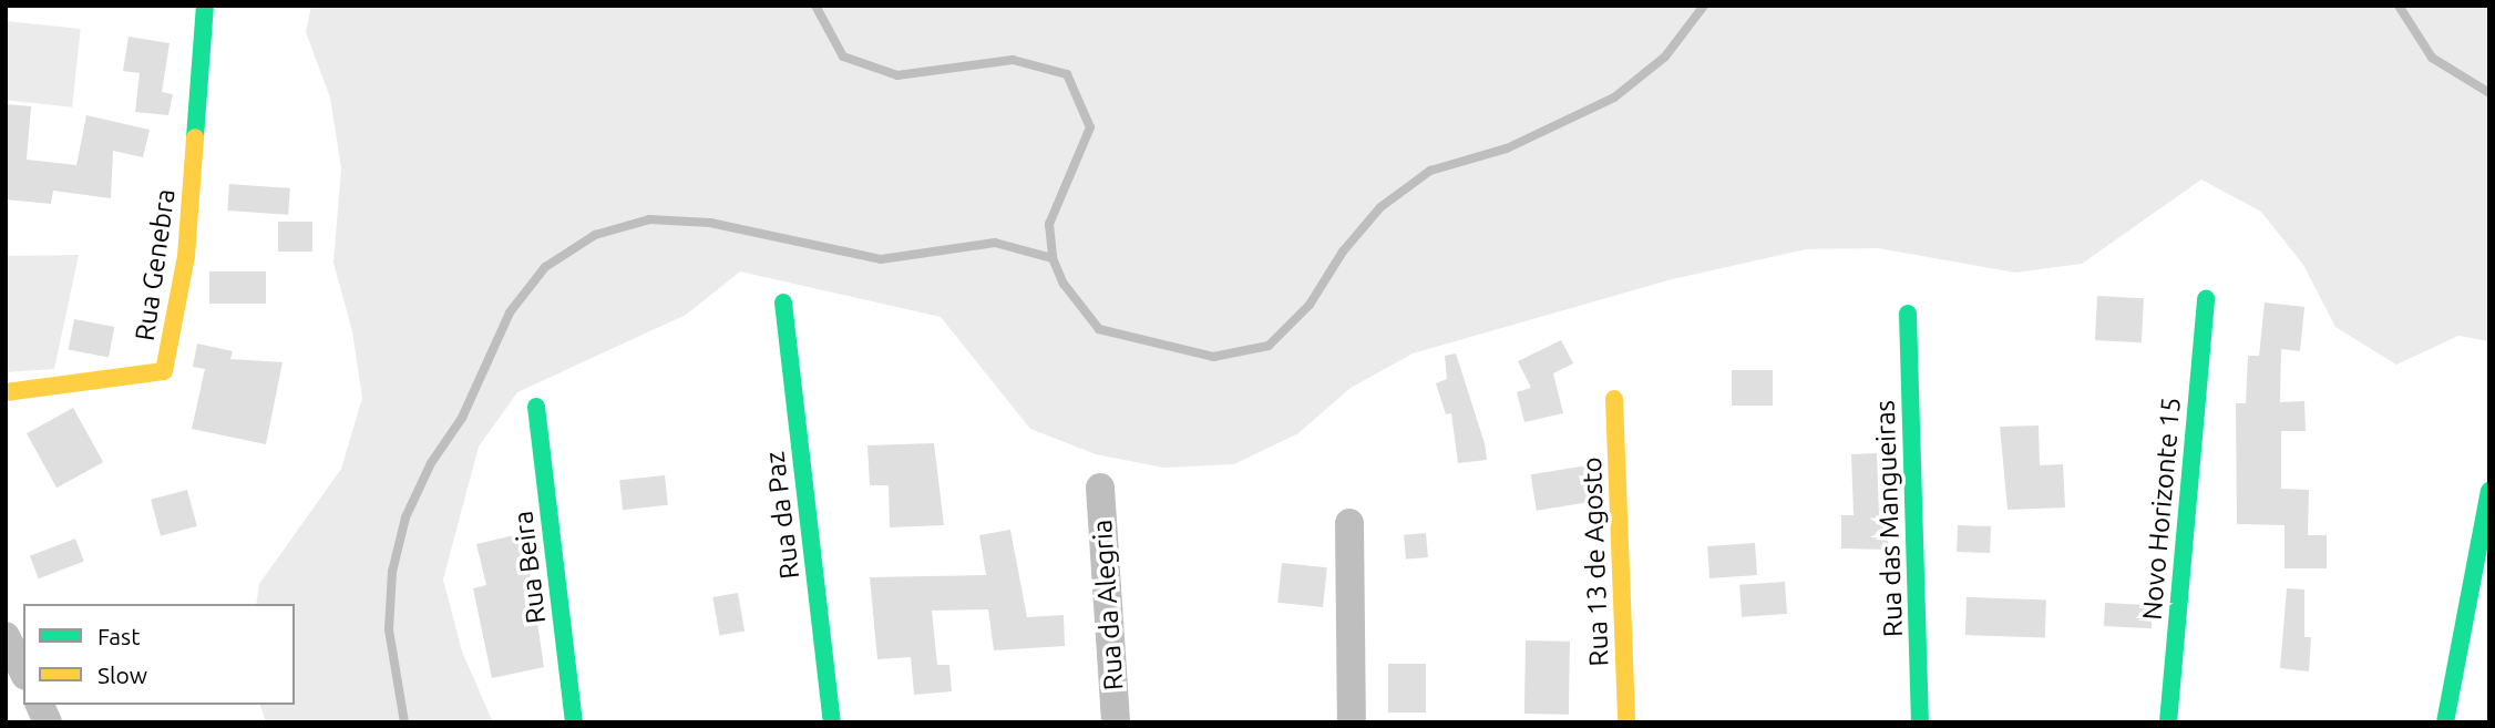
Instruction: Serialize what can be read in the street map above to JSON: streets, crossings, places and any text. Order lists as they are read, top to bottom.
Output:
{
  "streets": {
    "street": [
      "Rua Genebra",
      "Novo Horizonte 15",
      "Rua da Paz",
      "Rua das Mangueiras",
      "Rua 13 de Agosto",
      "Rua Beira",
      "Rua da Alegria"
    ]
  },
  "legend": ["Fast", "Slow"]
}
